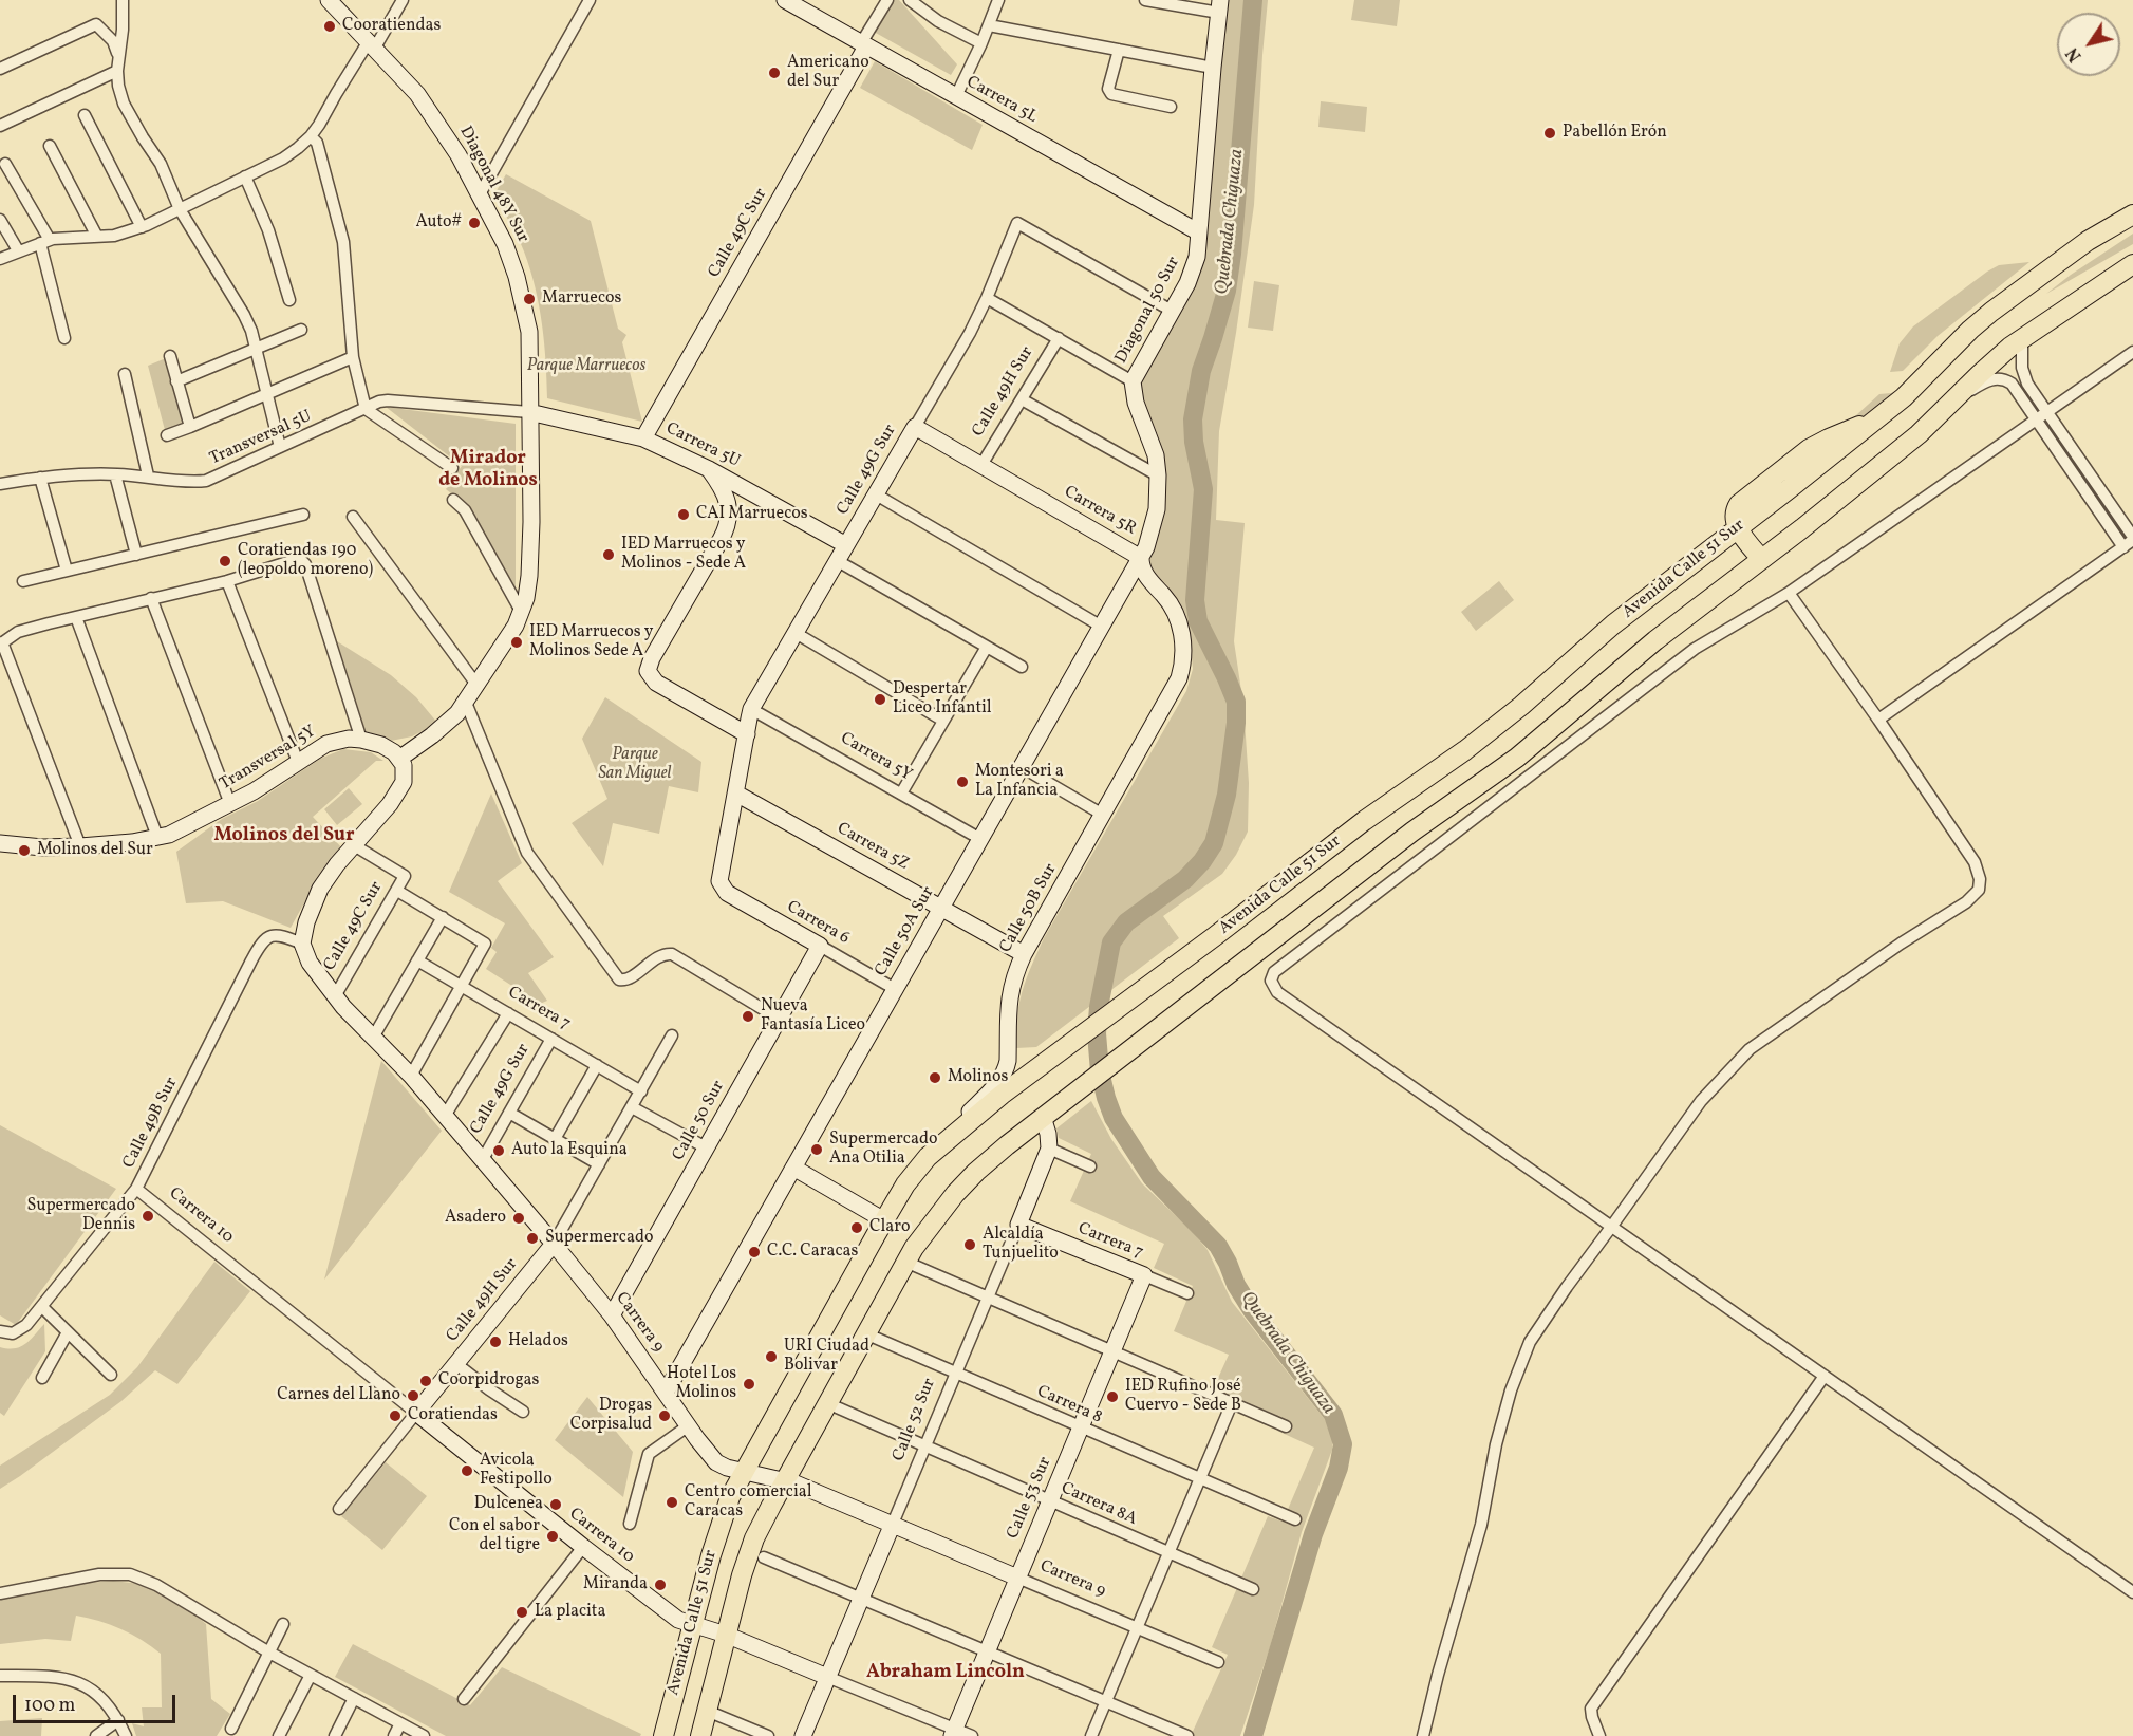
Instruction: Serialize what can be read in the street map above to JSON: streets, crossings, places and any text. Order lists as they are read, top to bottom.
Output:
{
  "streets": {
    "main road": ["Avenida Calle 51 Sur"],
    "street": [
      "Carrera 5L",
      "Diagonal 48Y Sur",
      "Calle 49C Sur",
      "Diagonal 50 Sur",
      "Calle 49H Sur",
      "Transversal 5U",
      "Carrera 5U",
      "Calle 49G Sur",
      "Carrera 5R",
      "Carrera 5Y",
      "Transversal 5Y",
      "Carrera 5Z",
      "Calle 50B Sur",
      "Carrera 6",
      "Calle 50A Sur",
      "Carrera 7",
      "Calle 50 Sur",
      "Calle 49B Sur",
      "Carrera 10",
      "Carrera 9",
      "Carrera 8",
      "Calle 52 Sur",
      "Calle 53 Sur",
      "Carrera 8A"
    ]
  },
  "crossings": [
    ["Carrera 5L", "Calle 49C Sur"],
    ["Carrera 5L", "Diagonal 50 Sur"],
    ["Diagonal 48Y Sur", "Transversal 5U"],
    ["Diagonal 48Y Sur", "Carrera 5U"],
    ["Diagonal 48Y Sur", "Transversal 5Y"],
    ["Calle 49C Sur", "Carrera 5U"],
    ["Calle 49C Sur", "Carrera 9"],
    ["Diagonal 50 Sur", "Calle 49G Sur"],
    ["Diagonal 50 Sur", "Carrera 5R"],
    ["Diagonal 50 Sur", "Calle 50A Sur"],
    ["Calle 49H Sur", "Carrera 5R"],
    ["Calle 49H Sur", "Carrera 7"],
    ["Calle 49H Sur", "Carrera 10"],
    ["Calle 49H Sur", "Carrera 9"],
    ["Transversal 5U", "Carrera 5U"],
    ["Carrera 5U", "Calle 49G Sur"],
    ["Calle 49G Sur", "Carrera 5R"],
    ["Calle 49G Sur", "Carrera 5Y"],
    ["Calle 49G Sur", "Carrera 5Z"],
    ["Calle 49G Sur", "Carrera 6"],
    ["Calle 49G Sur", "Carrera 7"],
    ["Calle 49G Sur", "Carrera 9"],
    ["Carrera 5R", "Calle 50B Sur"],
    ["Carrera 5R", "Calle 50A Sur"],
    ["Avenida Calle 51 Sur", "Calle 50B Sur"],
    ["Avenida Calle 51 Sur", "Carrera 10"],
    ["Avenida Calle 51 Sur", "Carrera 9"],
    ["Avenida Calle 51 Sur", "Carrera 8"],
    ["Avenida Calle 51 Sur", "Carrera 8A"],
    ["Carrera 5Y", "Calle 50A Sur"],
    ["Carrera 5Z", "Calle 50B Sur"],
    ["Carrera 5Z", "Calle 50A Sur"],
    ["Carrera 6", "Calle 50A Sur"],
    ["Carrera 6", "Calle 50 Sur"],
    ["Calle 50A Sur", "Carrera 9"],
    ["Carrera 7", "Calle 52 Sur"],
    ["Carrera 7", "Calle 53 Sur"],
    ["Calle 50 Sur", "Carrera 9"],
    ["Calle 49B Sur", "Carrera 10"],
    ["Calle 49B Sur", "Carrera 9"],
    ["Carrera 10", "Calle 52 Sur"],
    ["Carrera 10", "Calle 53 Sur"],
    ["Carrera 9", "Calle 52 Sur"],
    ["Carrera 9", "Calle 53 Sur"],
    ["Carrera 8", "Calle 52 Sur"],
    ["Carrera 8", "Calle 53 Sur"],
    ["Calle 52 Sur", "Carrera 8A"],
    ["Calle 53 Sur", "Carrera 8A"]
  ],
  "districts": ["Mirador de Molinos", "Molinos del Sur", "Abraham Lincoln"],
  "water": ["Quebrada Chiguaza"],
  "parks": ["Parque Marruecos", "Parque San Miguel"],
  "places": [
    "Cooratiendas",
    "Americano del Sur",
    "Pabellón Erón",
    "Auto#",
    "Marruecos",
    "CAI Marruecos",
    "IED Marruecos y Molinos - Sede A",
    "Coratiendas 190 (leopoldo moreno)",
    "IED Marruecos y Molinos Sede A",
    "Despertar Liceo Infantil",
    "Montesori a La Infancia",
    "Molinos del Sur",
    "Nueva Fantasía Liceo",
    "Molinos",
    "Supermercado Ana Otilia",
    "Auto la Esquina",
    "Supermercado Dennis",
    "Asadero",
    "Claro",
    "Supermercado",
    "Alcaldía Tunjuelito",
    "C.C. Caracas",
    "Helados",
    "URI Ciudad Bolivar",
    "Coorpidrogas",
    "Hotel Los Molinos",
    "Carnes del Llano",
    "IED Rufino José Cuervo - Sede B",
    "Coratiendas",
    "Drogas Corpisalud",
    "Avicola Festipollo",
    "Centro comercial Caracas",
    "Dulcenea",
    "Con el sabor del tigre",
    "Miranda",
    "La placita"
  ],
  "scale_bar": "100 m",
  "north": "bottom left"
}
